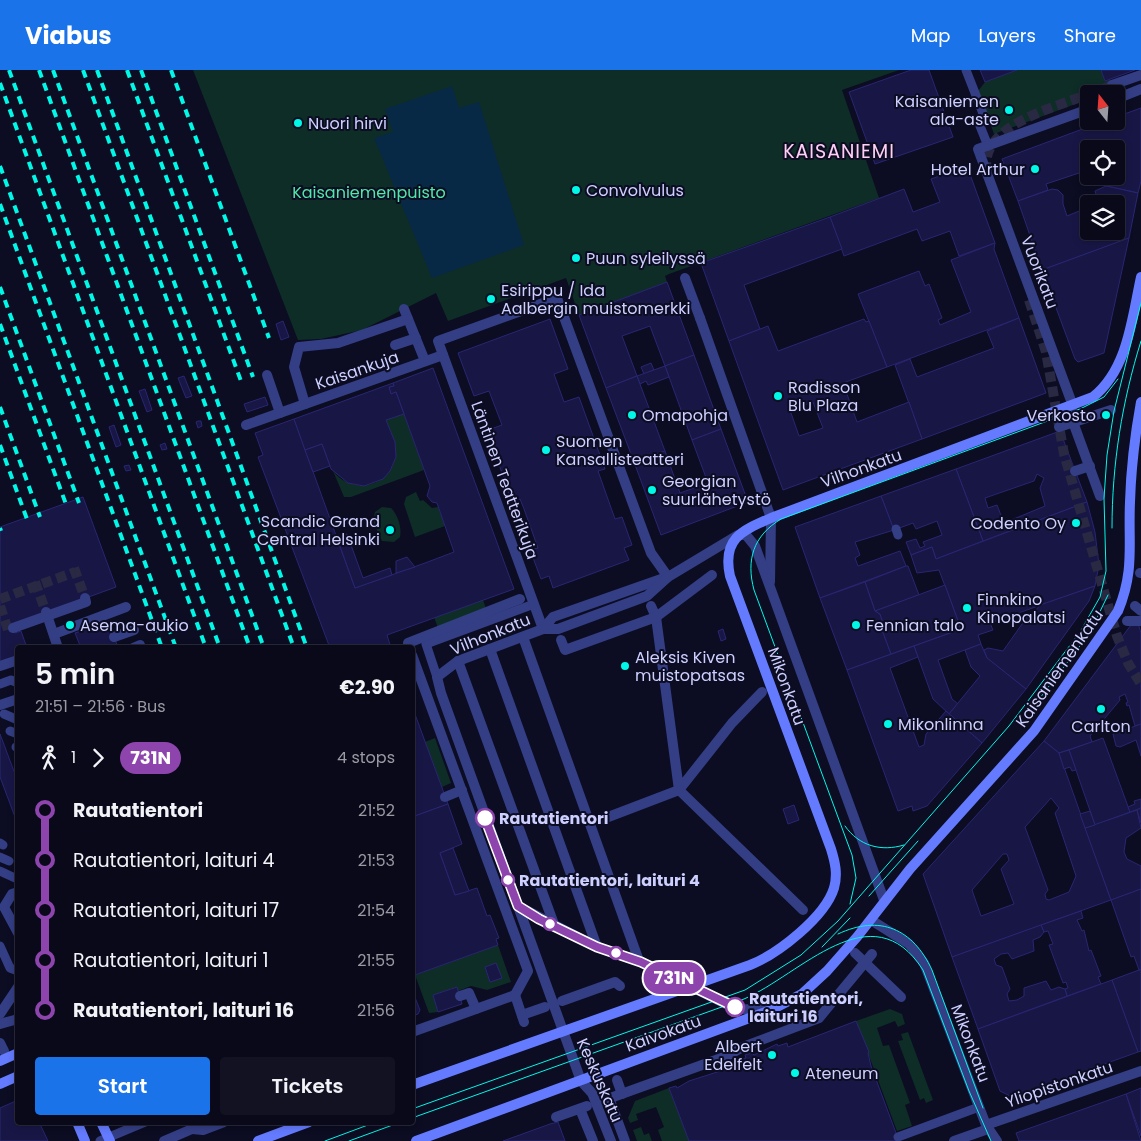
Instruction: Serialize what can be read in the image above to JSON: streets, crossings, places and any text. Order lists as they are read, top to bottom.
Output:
{
  "streets": {
    "main road": [
      "Vilhonkatu",
      "Kaisaniemenkatu",
      "Mikonkatu",
      "Kaivokatu"
    ],
    "street": [
      "Vuorikatu",
      "Kaisankuja",
      "Läntinen Teatterikuja",
      "Keskuskatu",
      "Yliopistonkatu"
    ]
  },
  "crossings": [
    ["Vuorikatu", "Vilhonkatu"],
    ["Kaisankuja", "Läntinen Teatterikuja"],
    ["Vilhonkatu", "Läntinen Teatterikuja"],
    ["Vilhonkatu", "Mikonkatu"],
    ["Kaisaniemenkatu", "Mikonkatu"],
    ["Kaisaniemenkatu", "Kaivokatu"],
    ["Mikonkatu", "Kaivokatu"],
    ["Mikonkatu", "Yliopistonkatu"],
    ["Kaivokatu", "Keskuskatu"]
  ],
  "districts": ["KAISANIEMI"],
  "parks": ["Kaisaniemenpuisto"],
  "places": [
    "Kaisaniemen ala-aste",
    "Nuori hirvi",
    "Hotel Arthur",
    "Convolvulus",
    "Puun syleilyssä",
    "Esirippu / Ida Aalbergin muistomerkki",
    "Radisson Blu Plaza",
    "Omapohja",
    "Verkosto",
    "Suomen Kansallisteatteri",
    "Georgian suurlähetystö",
    "Codento Oy",
    "Scandic Grand Central Helsinki",
    "Finnkino Kinopalatsi",
    "Asema-aukio",
    "Fennian talo",
    "Aleksis Kiven muistopatsas",
    "Carlton",
    "Mikonlinna",
    "Rautatientori",
    "Rautatientori, laituri 4",
    "Rautatientori, laituri 16",
    "Albert Edelfelt",
    "Ateneum"
  ],
  "lines": ["bus line 731N"],
  "north": "top",
  "page": {
    "header": "Viabus",
    "nav": ["Map", "Layers", "Share"],
    "on_map": "731N",
    "heading": ["5 min", "21:51 – 21:56 · Bus", "€2.90"],
    "legs": ["1", "731N", "4 stops"],
    "list": [
      {
        "name": "Rautatientori",
        "value": "21:52"
      },
      {
        "name": "Rautatientori, laituri 4",
        "value": "21:53"
      },
      {
        "name": "Rautatientori, laituri 17",
        "value": "21:54"
      },
      {
        "name": "Rautatientori, laituri 1",
        "value": "21:55"
      },
      {
        "name": "Rautatientori, laituri 16",
        "value": "21:56"
      }
    ],
    "buttons": ["Start", "Tickets"]
  }
}
